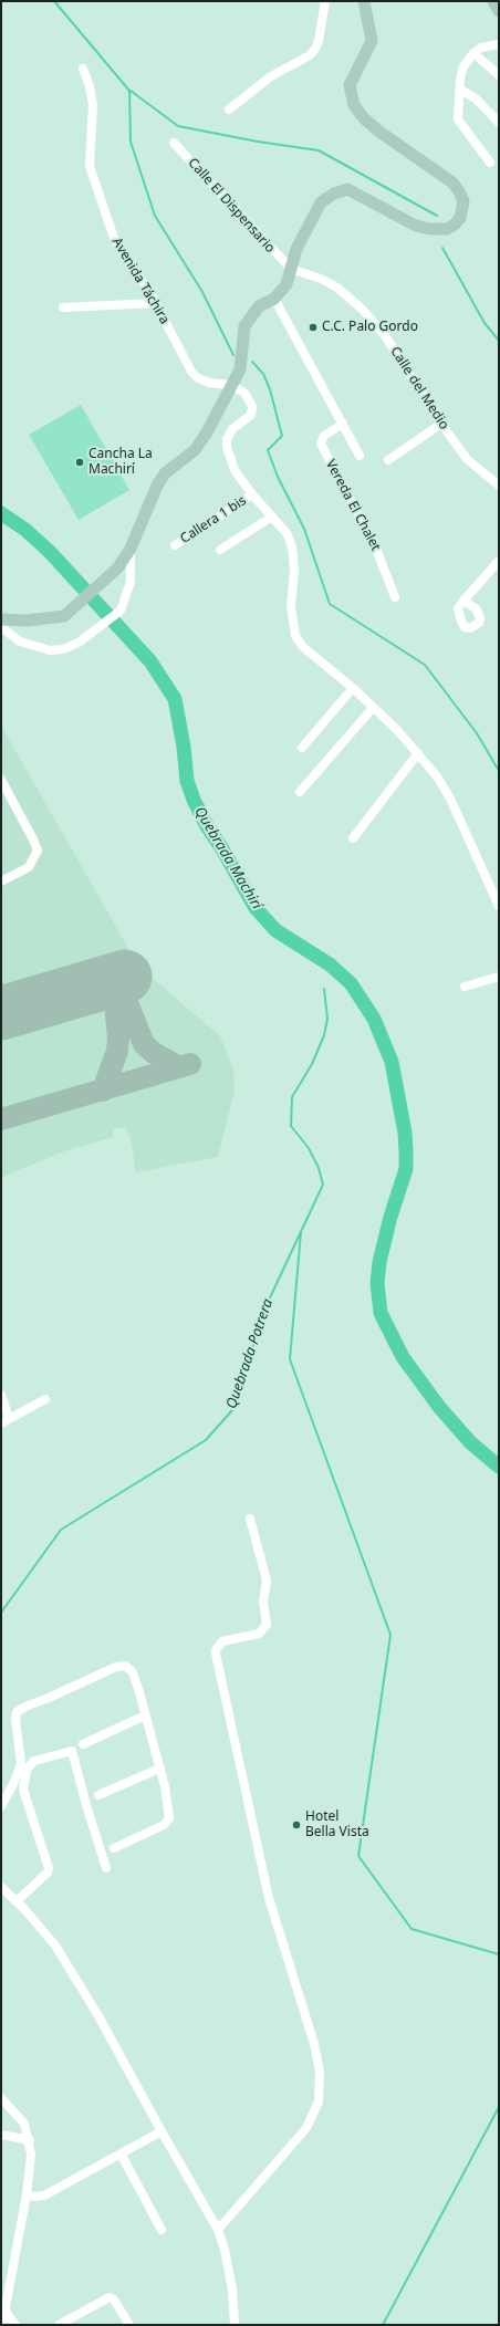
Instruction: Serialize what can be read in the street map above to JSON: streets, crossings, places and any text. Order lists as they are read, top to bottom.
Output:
{
  "streets": {
    "street": [
      "Calle El Dispensario",
      "Avenida Táchira",
      "Calle del Medio",
      "Vereda El Chalet",
      "Callera 1 bis"
    ]
  },
  "crossings": [
    ["Calle El Dispensario", "Calle del Medio"]
  ],
  "water": ["Quebrada Machirí", "Quebrada Potrera"],
  "places": ["C.C. Palo Gordo", "Cancha La Machirí", "Hotel Bella Vista"]
}
